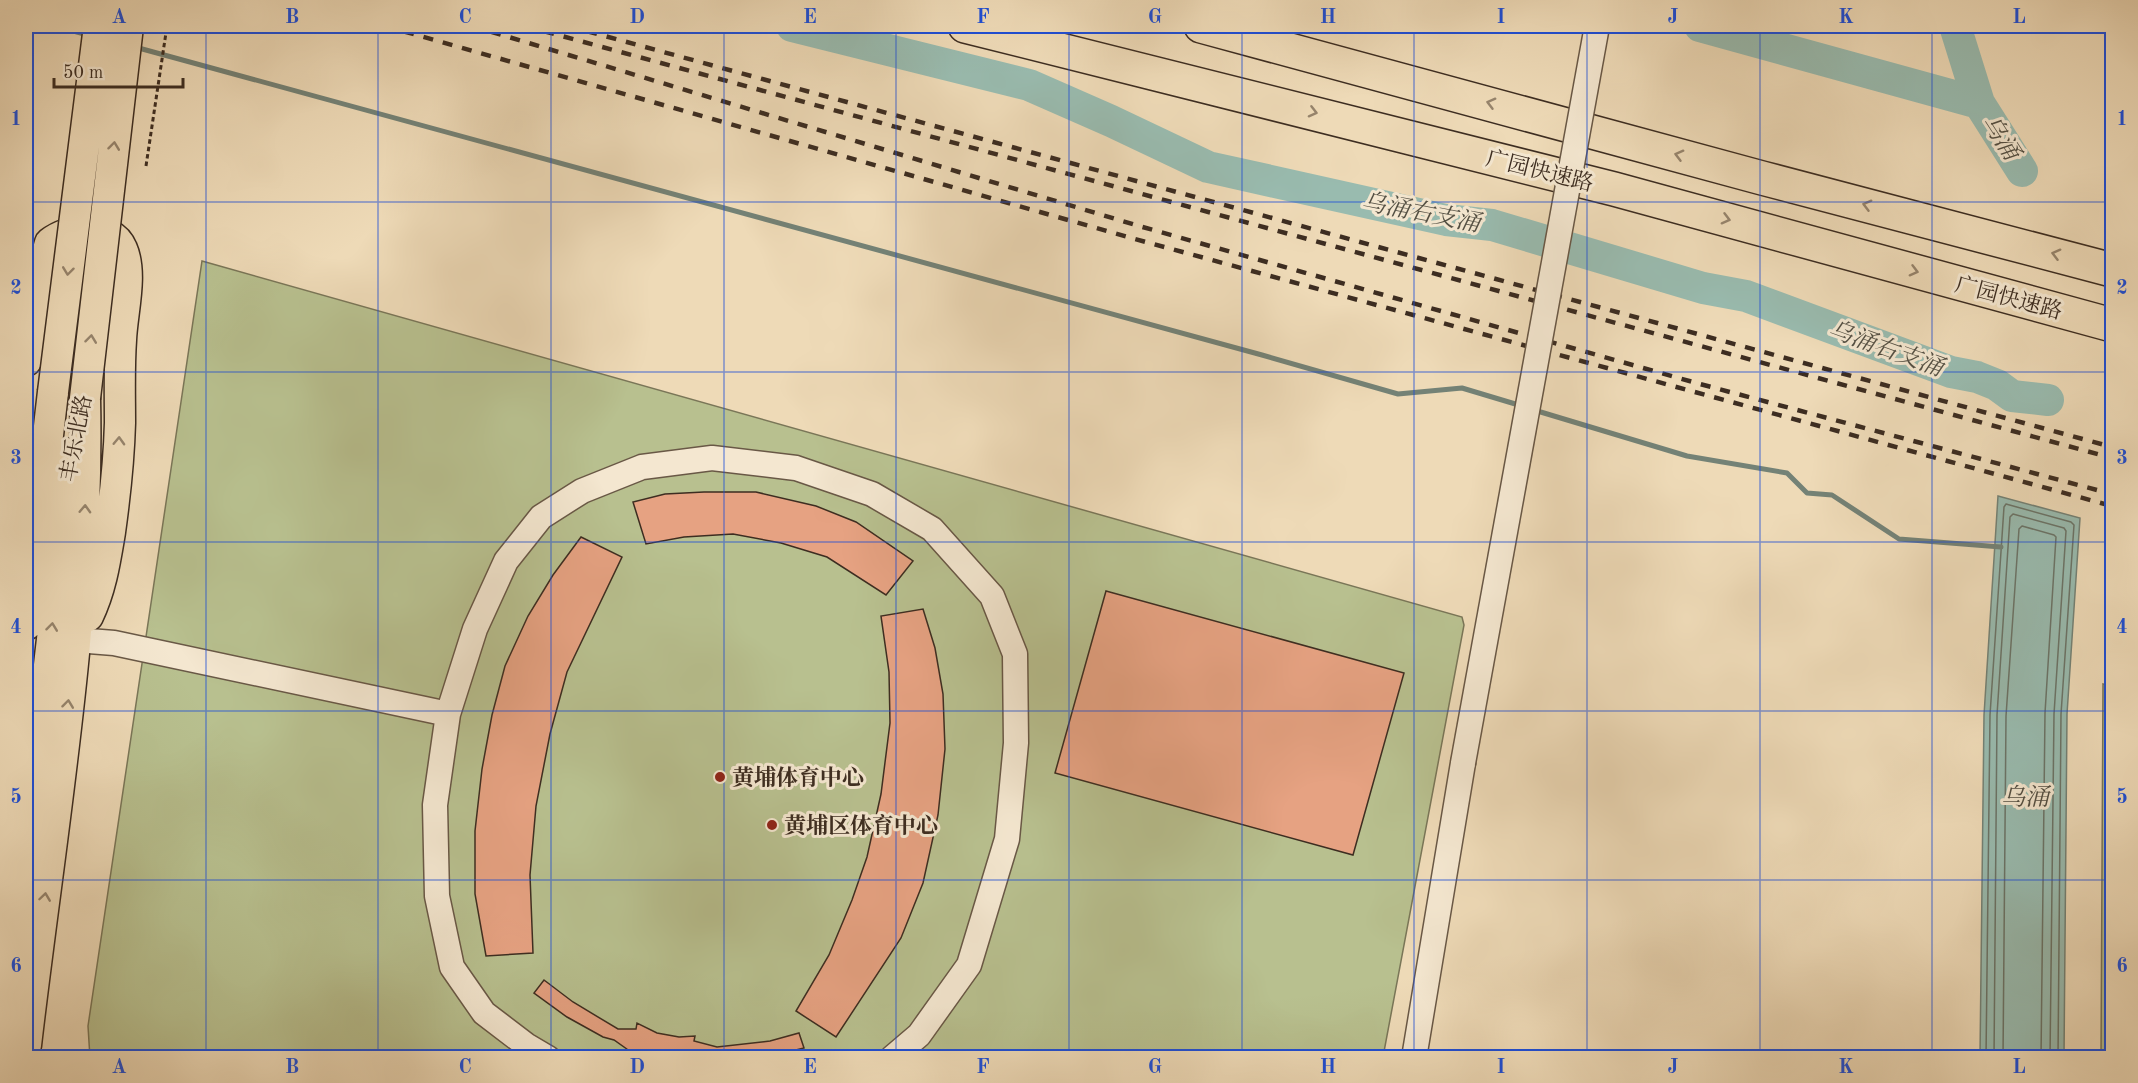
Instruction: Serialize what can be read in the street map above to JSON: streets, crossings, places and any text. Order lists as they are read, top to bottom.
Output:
{
  "streets": {
    "highway": ["广园快速路"],
    "main road": ["丰乐北路"]
  },
  "water": ["乌涌", "乌涌右支涌"],
  "places": ["黄埔体育中心", "黄埔区体育中心"],
  "scale_bar": "50 m",
  "grid": {
    "columns": [
      "A",
      "B",
      "C",
      "D",
      "E",
      "F",
      "G",
      "H",
      "I",
      "J",
      "K",
      "L"
    ],
    "rows": [
      "1",
      "2",
      "3",
      "4",
      "5",
      "6"
    ]
  }
}
